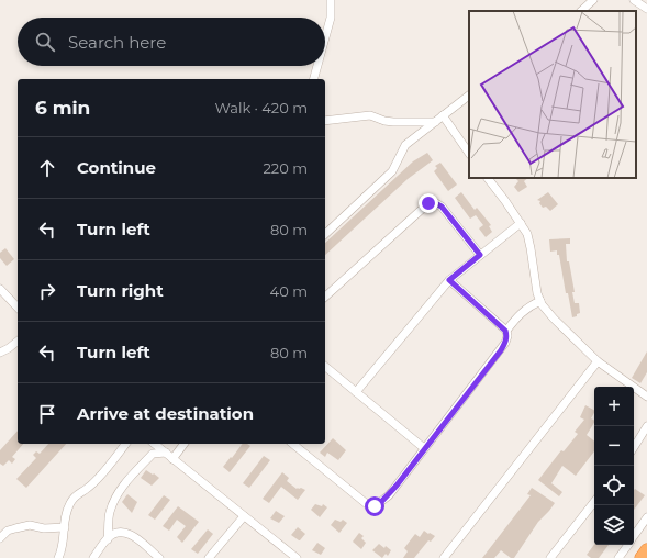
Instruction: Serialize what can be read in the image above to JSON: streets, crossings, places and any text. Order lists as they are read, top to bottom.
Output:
{
  "page": {
    "search": "Search here",
    "heading": ["6 min", "Walk · 420 m"],
    "list": [
      ["Continue", "220 m"],
      ["Turn left", "80 m"],
      ["Turn right", "40 m"],
      ["Turn left", "80 m"],
      "Arrive at destination"
    ],
    "map_buttons": ["+", "−"]
  }
}
